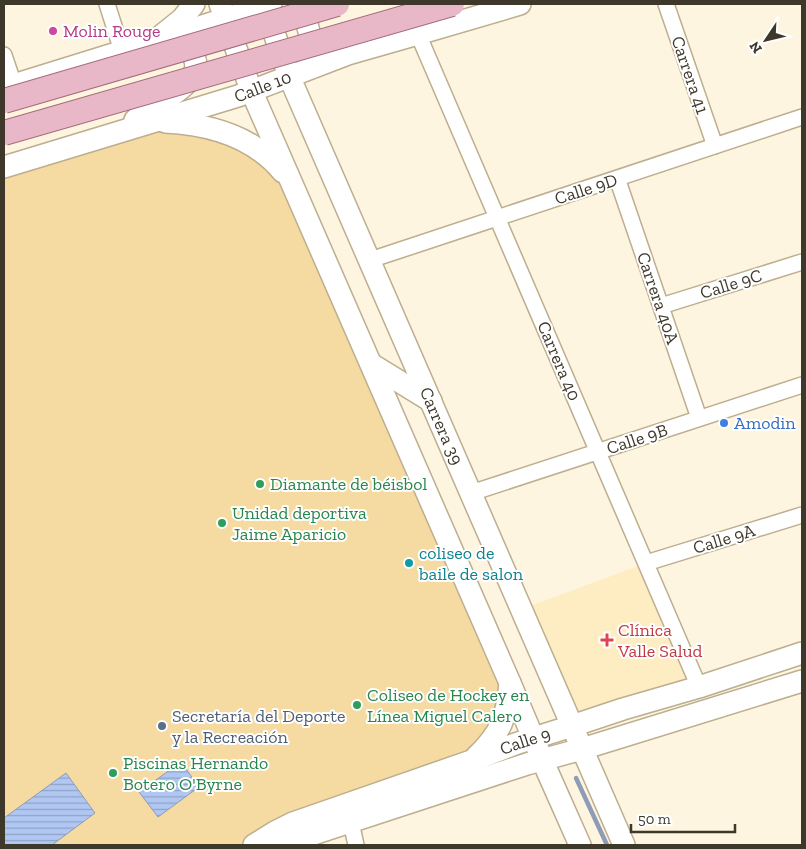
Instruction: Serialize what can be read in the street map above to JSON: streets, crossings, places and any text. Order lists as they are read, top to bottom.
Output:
{
  "streets": {
    "main road": ["Calle 10", "Carrera 39", "Calle 9"],
    "street": [
      "Carrera 41",
      "Calle 9D",
      "Calle 9C",
      "Carrera 40A",
      "Carrera 40",
      "Calle 9B",
      "Calle 9A"
    ]
  },
  "crossings": [
    ["Carrera 41", "Calle 9D"],
    ["Calle 10", "Carrera 40"],
    ["Calle 10", "Carrera 39"],
    ["Calle 9D", "Carrera 40A"],
    ["Calle 9D", "Carrera 40"],
    ["Calle 9D", "Carrera 39"],
    ["Calle 9C", "Carrera 40A"],
    ["Carrera 40A", "Calle 9B"],
    ["Carrera 40", "Calle 9B"],
    ["Carrera 40", "Calle 9A"],
    ["Carrera 40", "Calle 9"],
    ["Carrera 39", "Calle 9B"],
    ["Carrera 39", "Calle 9"]
  ],
  "places": {
    "other": [
      "Molin Rouge",
      "Amodin",
      "Diamante de béisbol",
      "Unidad deportiva Jaime Aparicio",
      "coliseo de baile de salon",
      "Coliseo de Hockey en Línea Miguel Calero",
      "Secretaría del Deporte y la Recreación",
      "Piscinas Hernando Botero O'Byrne"
    ],
    "health": ["Clínica Valle Salud"]
  },
  "scale_bar": "50 m",
  "north": "bottom left"
}
